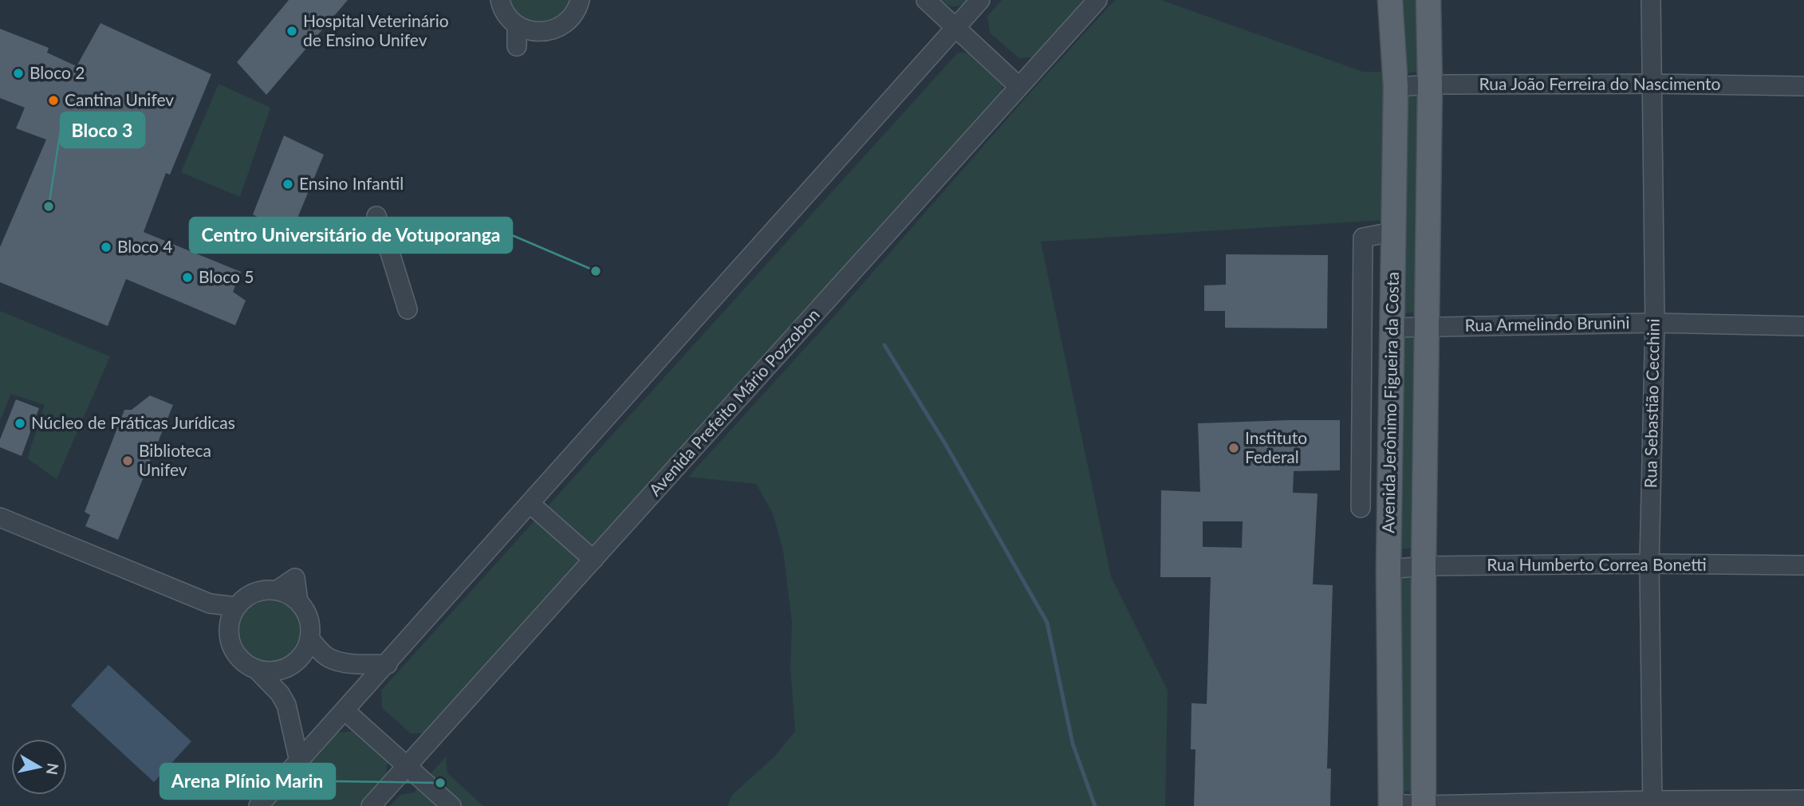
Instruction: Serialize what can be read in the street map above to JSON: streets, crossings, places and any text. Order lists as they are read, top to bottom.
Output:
{
  "streets": {
    "main road": ["Avenida Jerônimo Figueira da Costa"],
    "street": [
      "Rua João Ferreira do Nascimento",
      "Rua Armelindo Brunini",
      "Avenida Prefeito Mário Pozzobon",
      "Rua Sebastião Cecchini",
      "Rua Humberto Correa Bonetti"
    ]
  },
  "crossings": [
    ["Rua João Ferreira do Nascimento", "Avenida Jerônimo Figueira da Costa"],
    ["Rua João Ferreira do Nascimento", "Rua Sebastião Cecchini"],
    ["Rua Armelindo Brunini", "Avenida Jerônimo Figueira da Costa"],
    ["Rua Armelindo Brunini", "Rua Sebastião Cecchini"],
    ["Avenida Jerônimo Figueira da Costa", "Rua Humberto Correa Bonetti"],
    ["Rua Sebastião Cecchini", "Rua Humberto Correa Bonetti"]
  ],
  "places": [
    "Hospital Veterinário de Ensino Unifev",
    "Bloco 2",
    "Cantina Unifev",
    "Ensino Infantil",
    "Bloco 3",
    "Bloco 4",
    "Centro Universitário de Votuporanga",
    "Bloco 5",
    "Núcleo de Práticas Jurídicas",
    "Instituto Federal",
    "Biblioteca Unifev",
    "Arena Plínio Marin"
  ],
  "north": "right"
}
